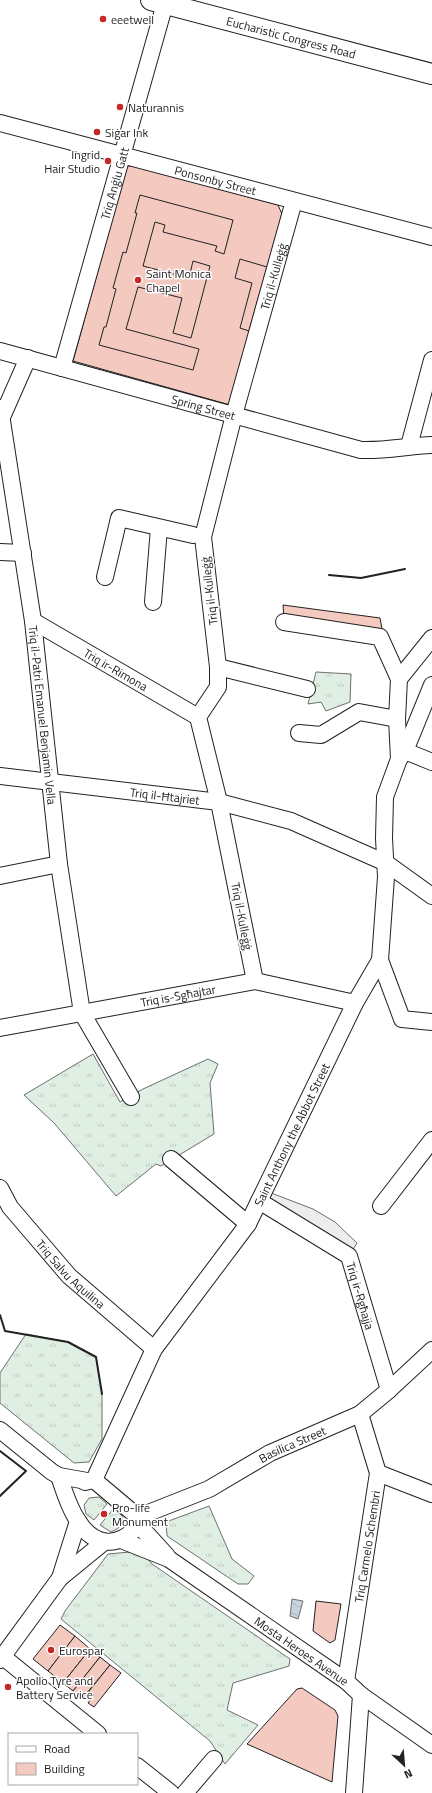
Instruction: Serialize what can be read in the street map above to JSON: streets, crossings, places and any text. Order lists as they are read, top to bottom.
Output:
{
  "streets": {
    "main road": ["Eucharistic Congress Road"],
    "street": [
      "Ponsonby Street",
      "Triq Anġlu Gatt",
      "Triq il-Kulleġġ",
      "Spring Street",
      "Triq ir-Rimona",
      "Triq il-Patri Emanuel Benjamin Vella",
      "Triq il-Ħtajriet",
      "Triq is-Sgħajtar",
      "Saint Anthony the Abbot Street",
      "Triq Salvu Aquilina",
      "Triq ir-Rgħajja",
      "Basilica Street",
      "Triq Carmelo Schembri",
      "Mosta Heroes Avenue"
    ]
  },
  "crossings": [
    ["Eucharistic Congress Road", "Triq Anġlu Gatt"],
    ["Ponsonby Street", "Triq Anġlu Gatt"],
    ["Ponsonby Street", "Triq il-Kulleġġ"],
    ["Triq Anġlu Gatt", "Spring Street"],
    ["Triq il-Kulleġġ", "Spring Street"],
    ["Triq il-Kulleġġ", "Triq ir-Rimona"],
    ["Triq il-Kulleġġ", "Triq il-Ħtajriet"],
    ["Triq il-Kulleġġ", "Triq is-Sgħajtar"],
    ["Spring Street", "Triq il-Patri Emanuel Benjamin Vella"],
    ["Triq ir-Rimona", "Triq il-Patri Emanuel Benjamin Vella"],
    ["Triq il-Patri Emanuel Benjamin Vella", "Triq il-Ħtajriet"],
    ["Triq il-Patri Emanuel Benjamin Vella", "Triq is-Sgħajtar"],
    ["Triq il-Ħtajriet", "Saint Anthony the Abbot Street"],
    ["Triq is-Sgħajtar", "Saint Anthony the Abbot Street"],
    ["Saint Anthony the Abbot Street", "Triq Salvu Aquilina"],
    ["Saint Anthony the Abbot Street", "Triq ir-Rgħajja"],
    ["Saint Anthony the Abbot Street", "Mosta Heroes Avenue"],
    ["Triq ir-Rgħajja", "Basilica Street"],
    ["Basilica Street", "Triq Carmelo Schembri"],
    ["Basilica Street", "Mosta Heroes Avenue"],
    ["Triq Carmelo Schembri", "Mosta Heroes Avenue"]
  ],
  "places": [
    "eeetwell",
    "Naturannis",
    "Siġar Ink",
    "Ingrid Hair Studio",
    "Saint Monica Chapel",
    "Pro-life Monument",
    "Eurospar",
    "Apollo Tyre and Battery Service"
  ],
  "legend": ["Road", "Building"],
  "north": "bottom right"
}
